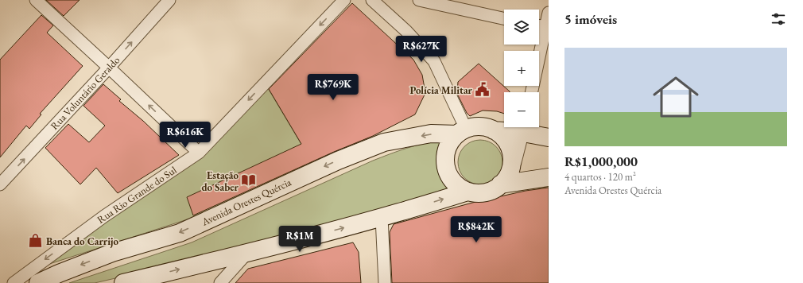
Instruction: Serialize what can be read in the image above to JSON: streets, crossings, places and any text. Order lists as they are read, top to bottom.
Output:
{
  "streets": {
    "main road": ["Avenida Orestes Quércia"],
    "street": ["Rua Voluntário Geraldo", "Rua Rio Grande do Sul"]
  },
  "one_way": ["Rua Voluntário Geraldo", "Rua Rio Grande do Sul"],
  "places": {
    "public building": ["Polícia Militar"],
    "library": ["Estação do Saber"],
    "shop": ["Banca do Carrijo"]
  },
  "page": {
    "heading": "5 imóveis",
    "map_buttons": ["+", "−"],
    "price": [
      "R$627K",
      "R$769K",
      "R$616K",
      "R$842K",
      "R$1M"
    ],
    "list": [
      {
        "name": "R$1,000,000",
        "note": "4 quartos · 120 m² · Avenida Orestes Quércia"
      }
    ]
  }
}
